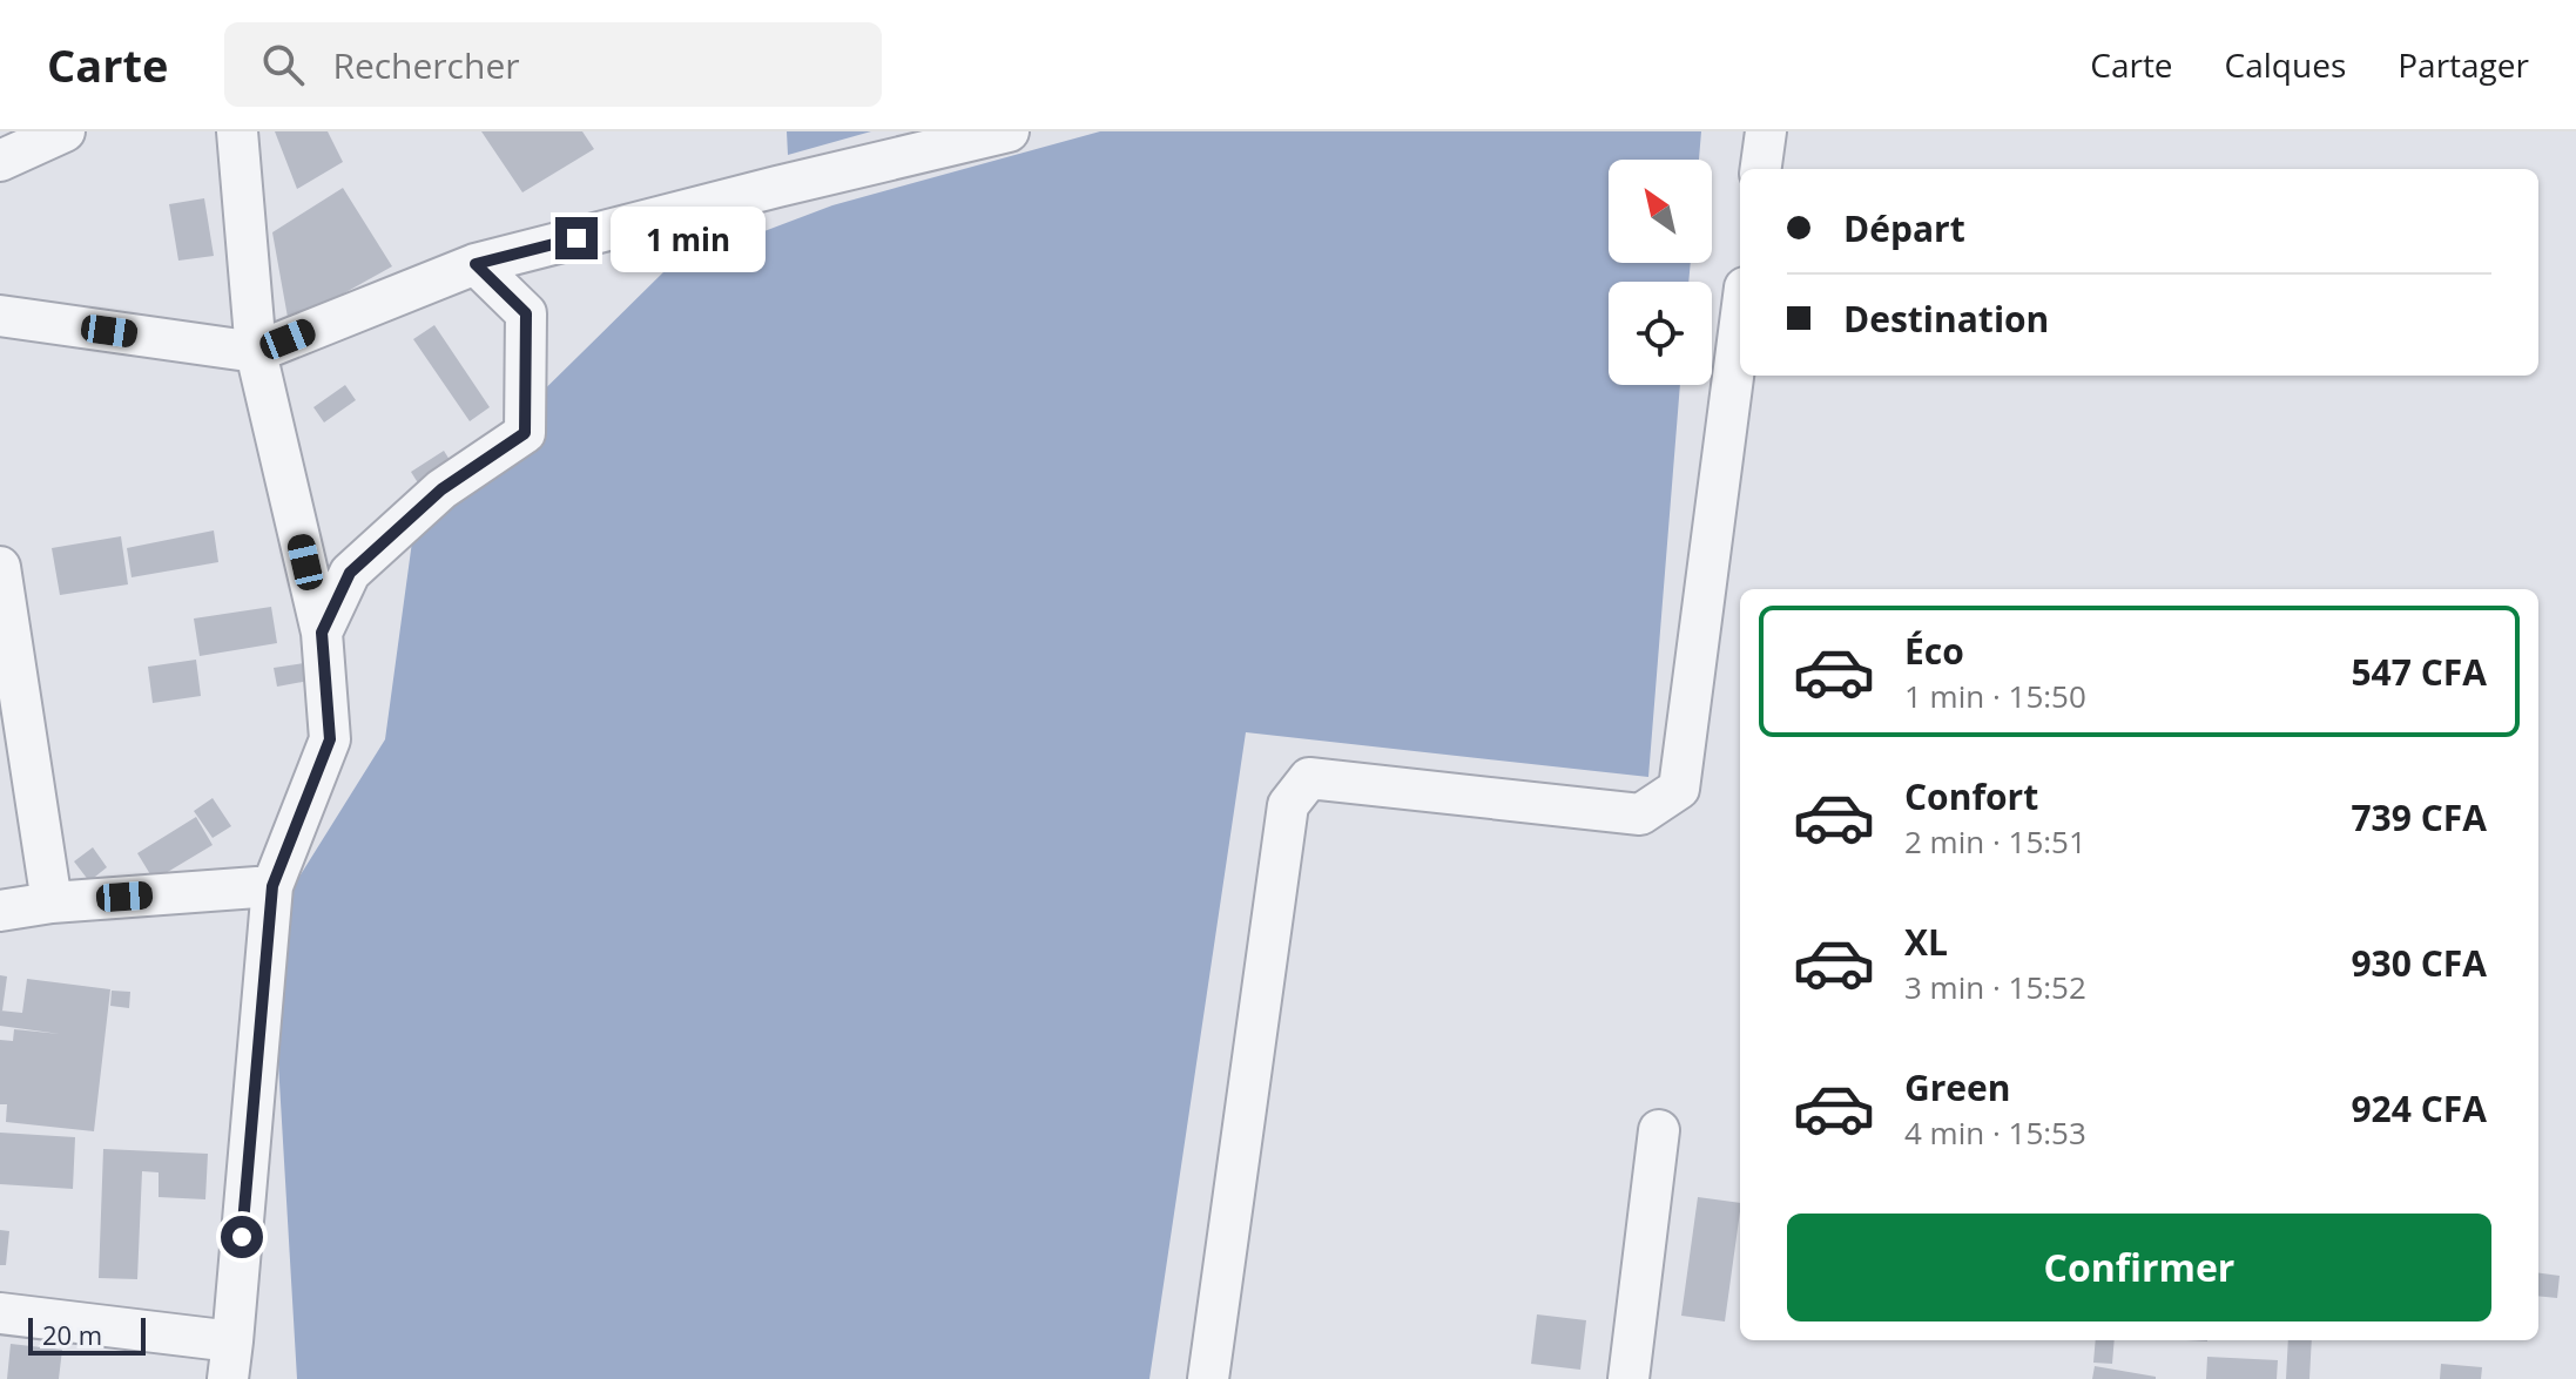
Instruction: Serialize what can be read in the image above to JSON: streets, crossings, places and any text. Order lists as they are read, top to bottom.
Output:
{
  "scale_bar": "20 m",
  "north": "top left",
  "page": {
    "header": "Carte",
    "search": "Rechercher",
    "nav": ["Carte", "Calques", "Partager"],
    "banner": ["Départ", "Destination"],
    "bubble": "1 min",
    "list": [
      {
        "name": "Éco",
        "note": "1 min · 15:50",
        "value": "547 CFA"
      },
      {
        "name": "Confort",
        "note": "2 min · 15:51",
        "value": "739 CFA"
      },
      {
        "name": "XL",
        "note": "3 min · 15:52",
        "value": "930 CFA"
      },
      {
        "name": "Green",
        "note": "4 min · 15:53",
        "value": "924 CFA"
      }
    ],
    "buttons": "Confirmer",
    "scale": "20 m"
  }
}
